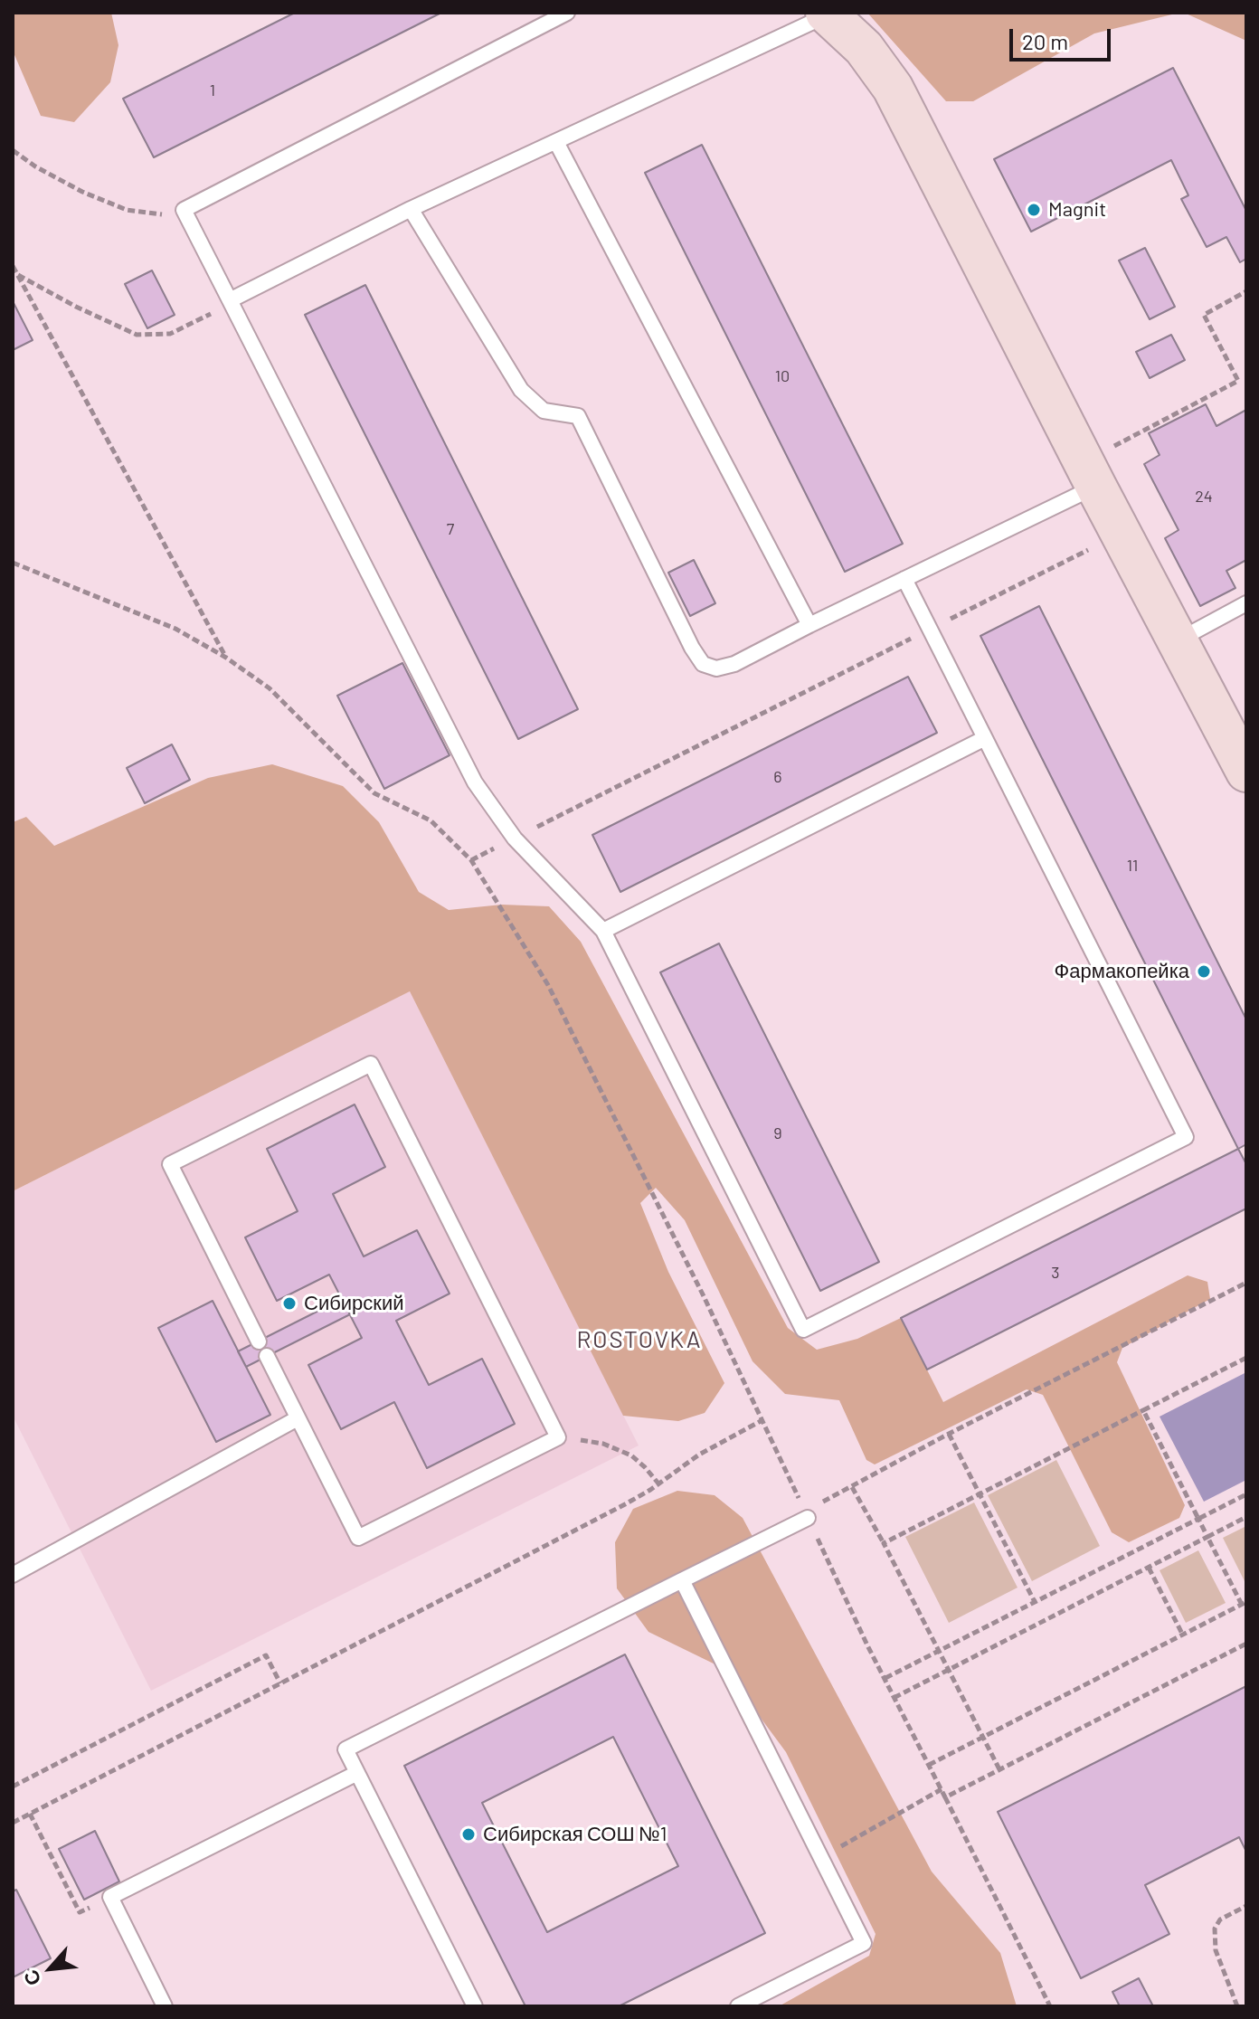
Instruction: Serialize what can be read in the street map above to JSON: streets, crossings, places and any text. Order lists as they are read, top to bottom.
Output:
{
  "districts": ["ROSTOVKA"],
  "places": [
    "Magnit",
    "Фармакопейка",
    "Сибирский",
    "Сибирская СОШ №1"
  ],
  "house_numbers": [
    "1",
    "10",
    "24",
    "7",
    "6",
    "11",
    "9",
    "3"
  ],
  "scale_bar": "20 m",
  "north": "bottom left"
}
